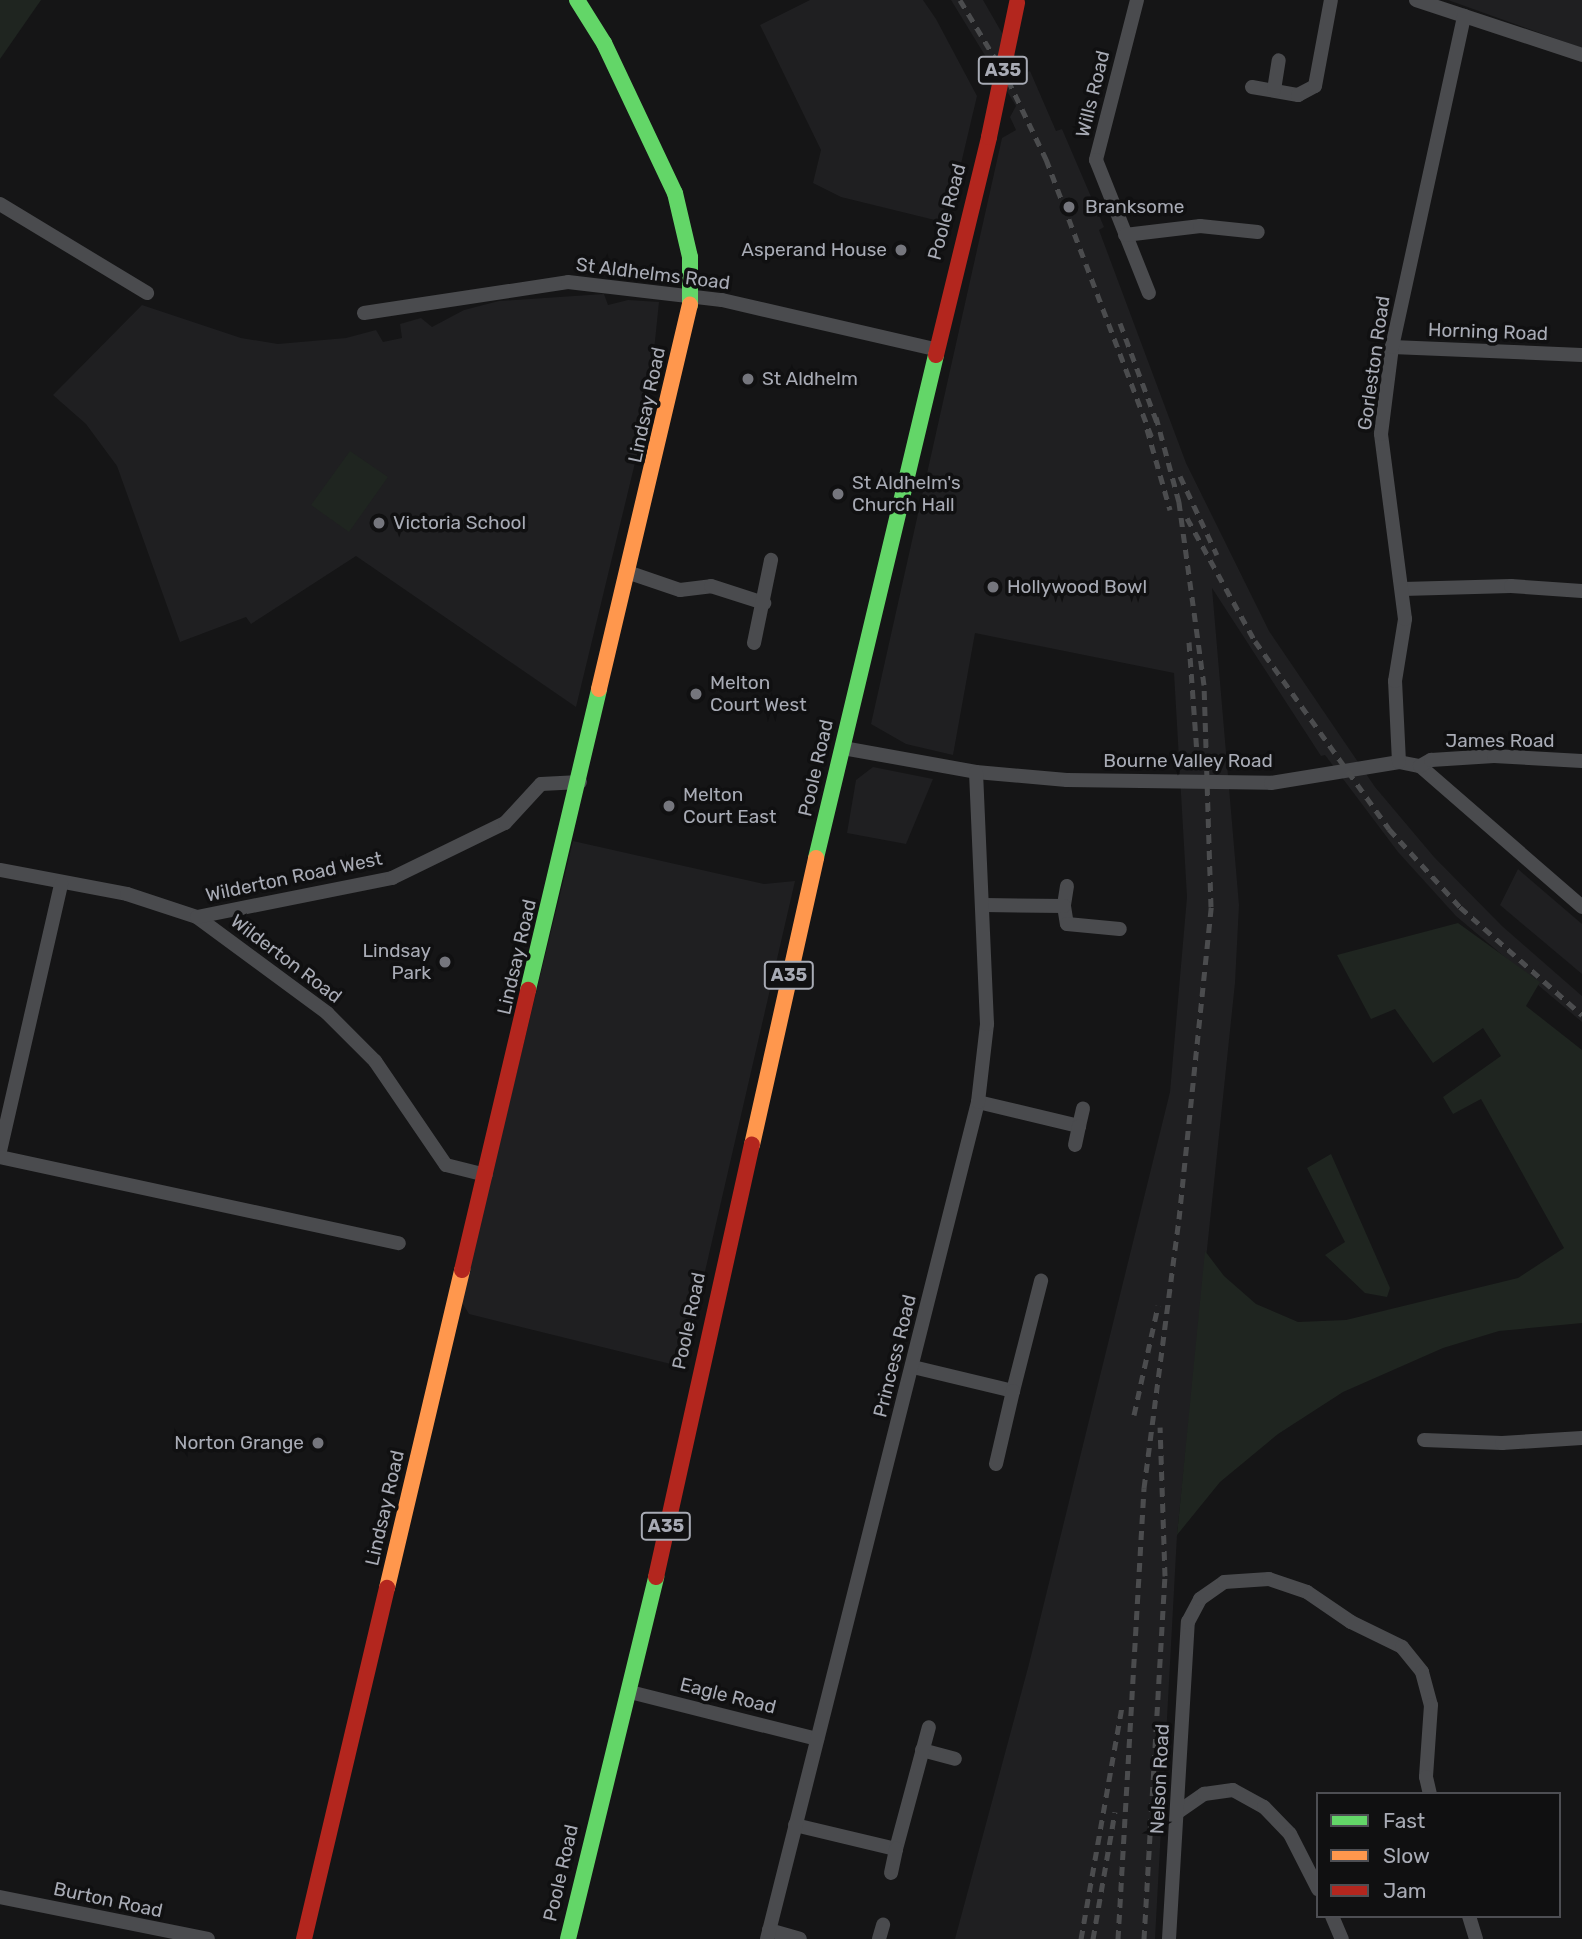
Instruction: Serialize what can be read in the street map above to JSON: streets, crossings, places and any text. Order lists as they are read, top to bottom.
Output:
{
  "streets": {
    "main road": ["A35", "Poole Road", "Lindsay Road"],
    "street": [
      "Wills Road",
      "St Aldhelms Road",
      "Horning Road",
      "Gorleston Road",
      "James Road",
      "Bourne Valley Road",
      "Wilderton Road West",
      "Wilderton Road",
      "Princess Road",
      "Eagle Road",
      "Nelson Road",
      "Burton Road"
    ]
  },
  "crossings": [
    ["Poole Road", "St Aldhelms Road"],
    ["Poole Road", "Bourne Valley Road"],
    ["Poole Road", "Eagle Road"],
    ["St Aldhelms Road", "Lindsay Road"],
    ["Horning Road", "Gorleston Road"],
    ["Gorleston Road", "Bourne Valley Road"],
    ["Lindsay Road", "Wilderton Road West"],
    ["Lindsay Road", "Wilderton Road"],
    ["James Road", "Bourne Valley Road"],
    ["Bourne Valley Road", "Princess Road"],
    ["Wilderton Road West", "Wilderton Road"],
    ["Princess Road", "Eagle Road"]
  ],
  "places": [
    "Branksome",
    "Asperand House",
    "St Aldhelm",
    "St Aldhelm's Church Hall",
    "Victoria School",
    "Hollywood Bowl",
    "Melton Court West",
    "Melton Court East",
    "Lindsay Park",
    "Norton Grange"
  ],
  "legend": ["Fast", "Slow", "Jam"]
}
